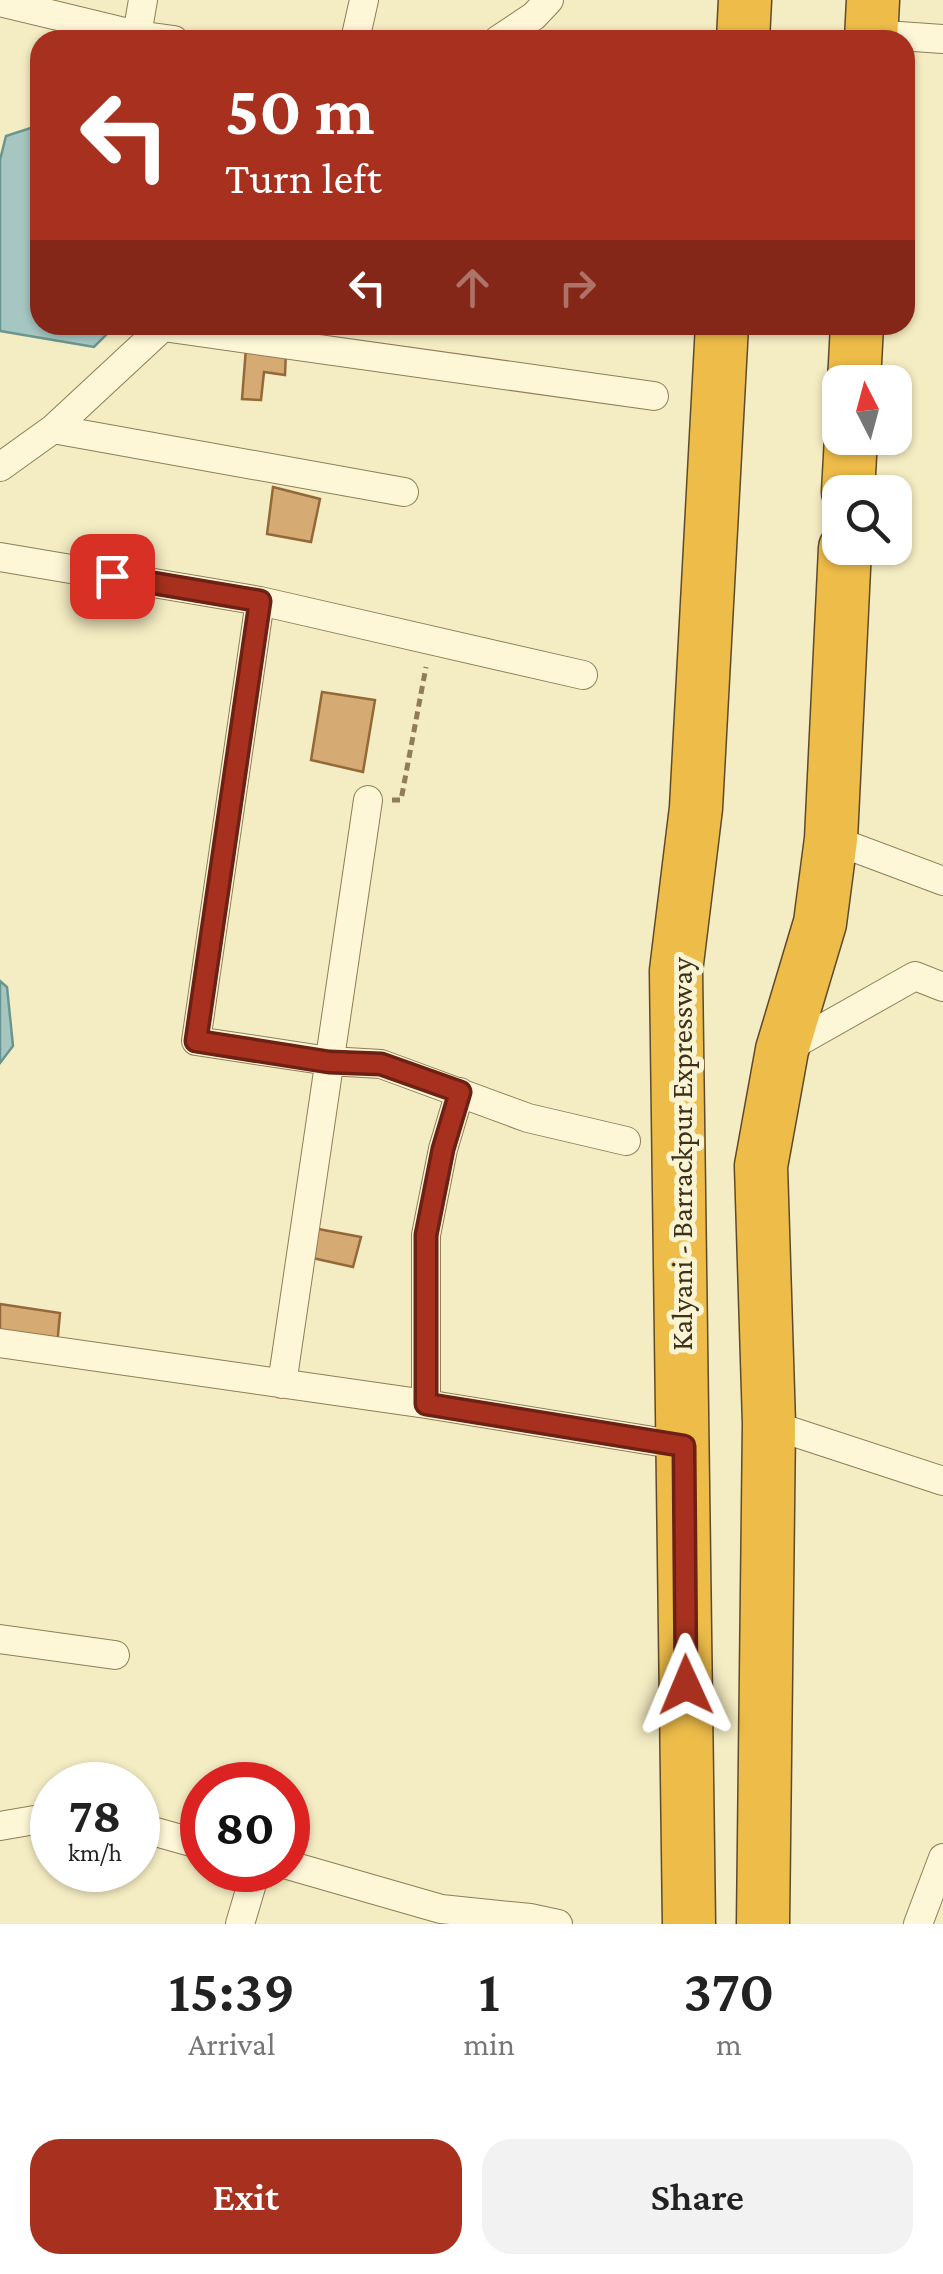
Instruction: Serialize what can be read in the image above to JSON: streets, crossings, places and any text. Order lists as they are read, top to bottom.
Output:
{
  "streets": {
    "highway": ["Kalyani - Barrackpur Expressway"]
  },
  "north": "top",
  "page": {
    "turn": ["50 m", "Turn left"],
    "speed": "78 km/h",
    "limit": "80",
    "eta": [
      "15:39",
      "Arrival",
      "1",
      "min",
      "370",
      "m"
    ],
    "buttons": ["Exit", "Share"]
  }
}
